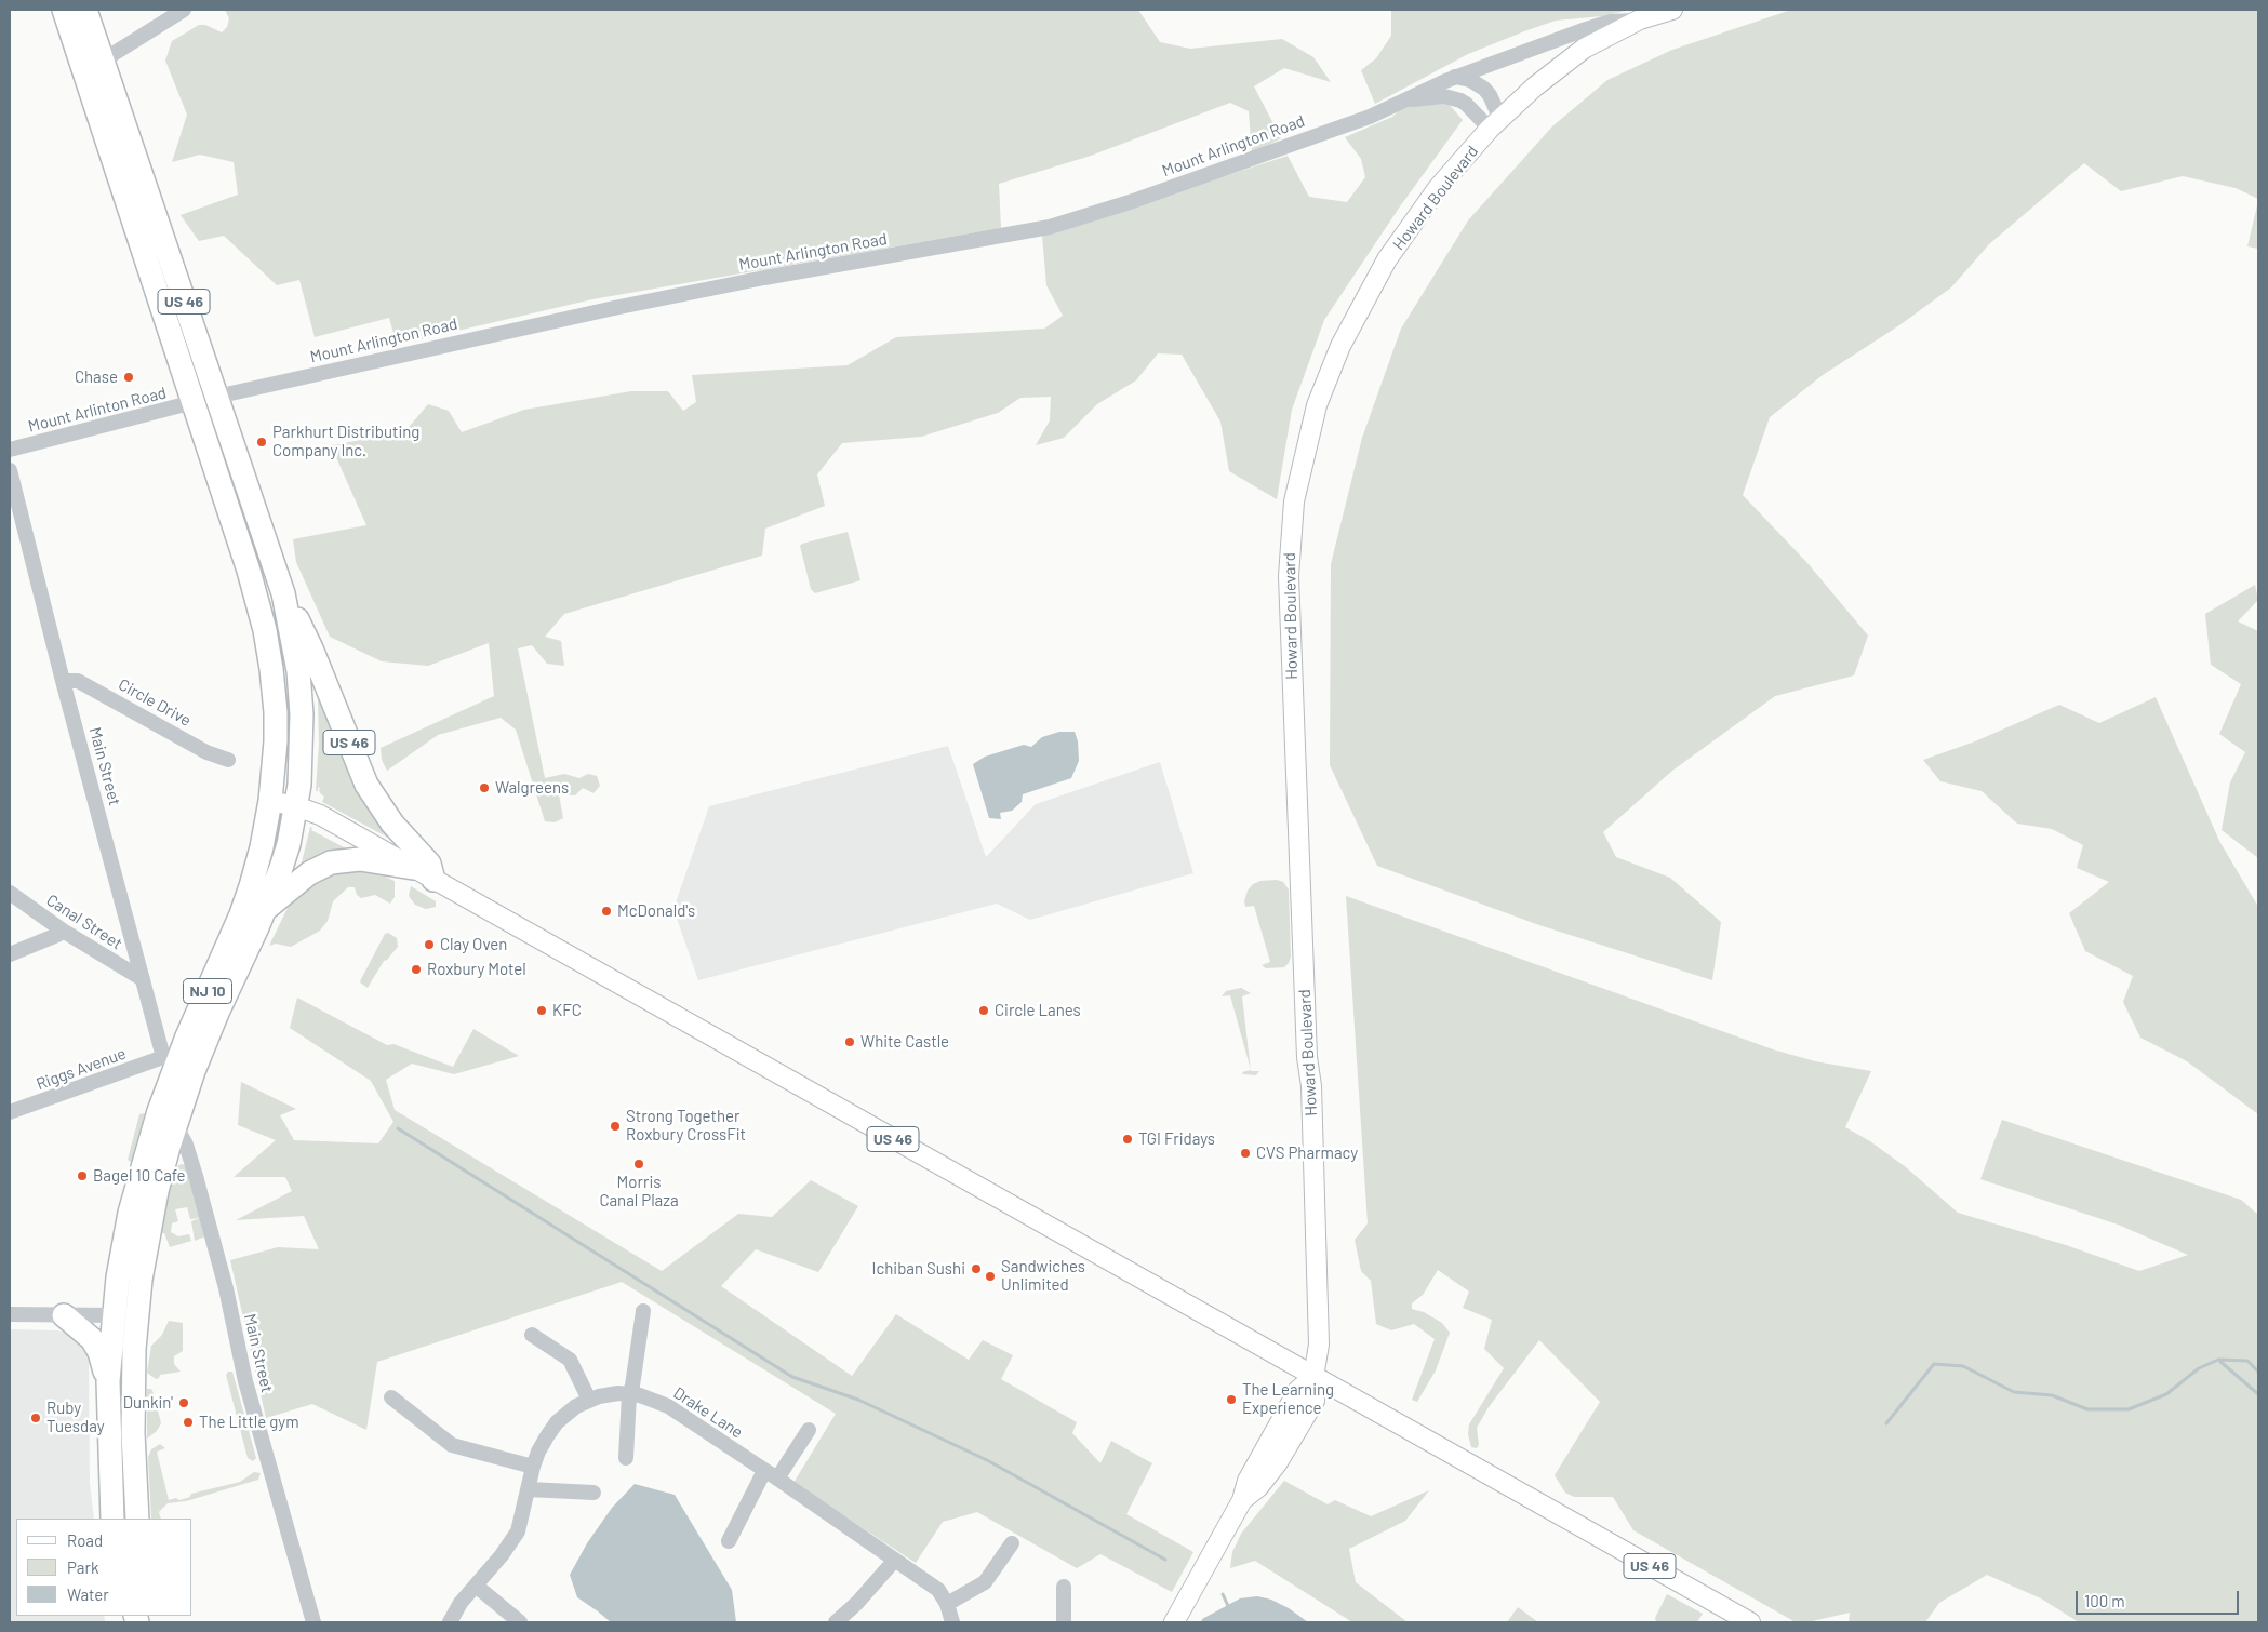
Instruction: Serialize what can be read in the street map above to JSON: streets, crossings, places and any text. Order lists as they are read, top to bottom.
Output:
{
  "streets": {
    "highway": ["US 46", "NJ 10"],
    "main road": ["Howard Boulevard"],
    "street": [
      "Mount Arlington Road",
      "Mount Arlinton Road",
      "Circle Drive",
      "Main Street",
      "Canal Street",
      "Riggs Avenue",
      "Drake Lane"
    ]
  },
  "crossings": [
    ["Mount Arlington Road", "Howard Boulevard"],
    ["Mount Arlington Road", "US 46"],
    ["Howard Boulevard", "US 46"],
    ["US 46", "Mount Arlinton Road"],
    ["US 46", "NJ 10"],
    ["Circle Drive", "Main Street"],
    ["Main Street", "Canal Street"],
    ["Main Street", "NJ 10"],
    ["Main Street", "Riggs Avenue"],
    ["NJ 10", "Riggs Avenue"]
  ],
  "places": [
    "Chase",
    "Parkhurt Distributing Company Inc.",
    "Walgreens",
    "McDonald's",
    "Clay Oven",
    "Roxbury Motel",
    "KFC",
    "Circle Lanes",
    "White Castle",
    "Strong Together Roxbury CrossFit",
    "TGI Fridays",
    "CVS Pharmacy",
    "Morris Canal Plaza",
    "Bagel 10 Cafe",
    "Ichiban Sushi",
    "Sandwiches Unlimited",
    "The Learning Experience",
    "Dunkin'",
    "Ruby Tuesday",
    "The Little gym"
  ],
  "legend": ["Road", "Park", "Water"],
  "scale_bar": "100 m"
}
